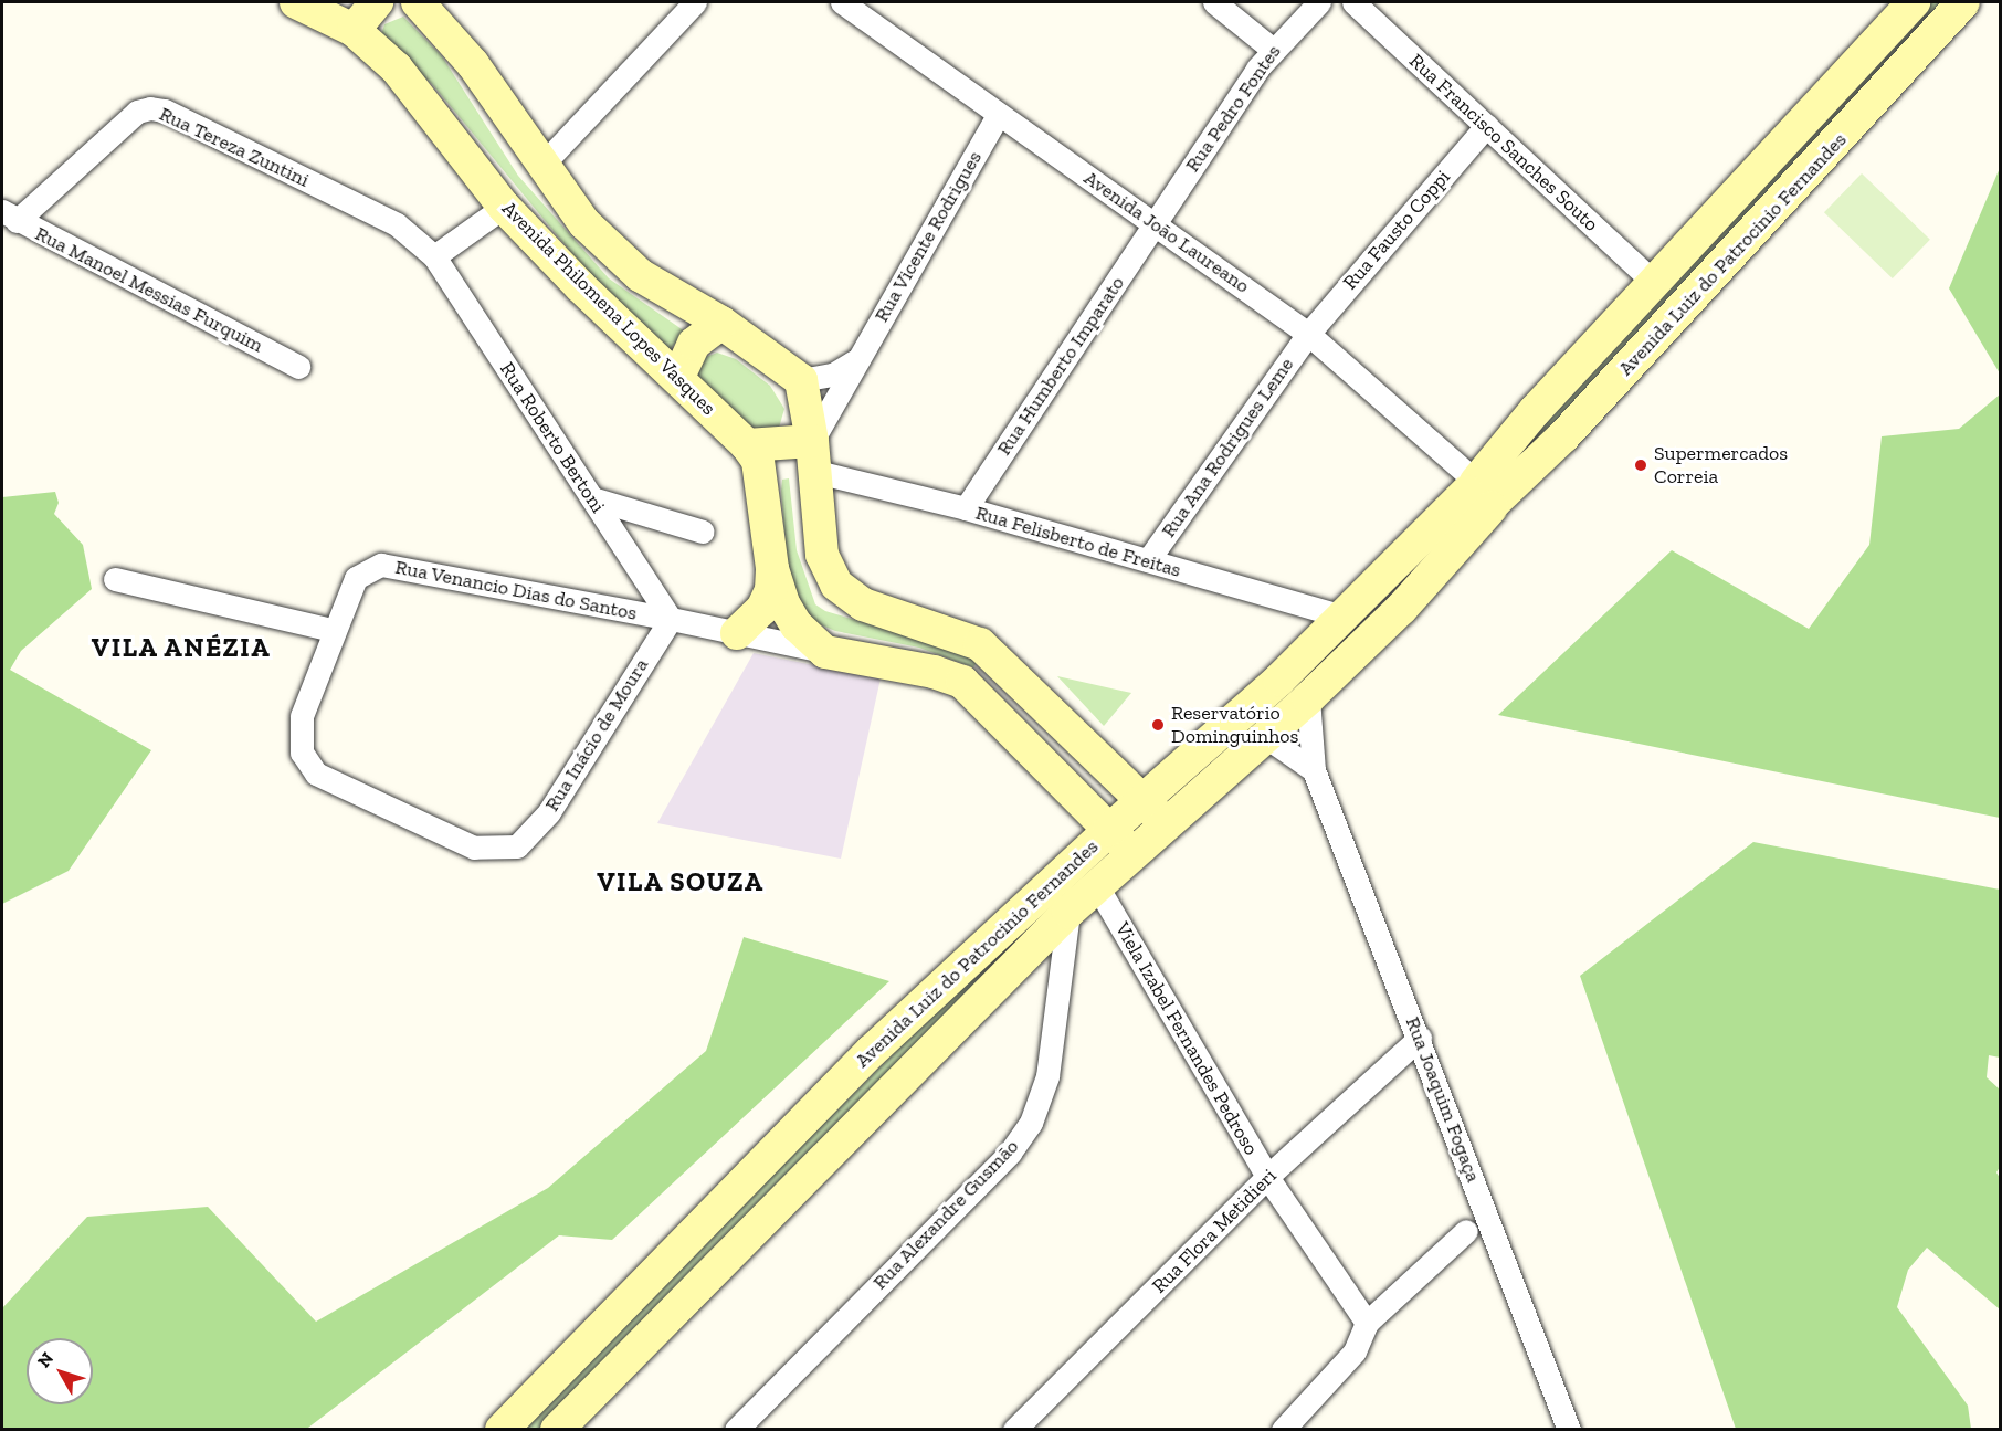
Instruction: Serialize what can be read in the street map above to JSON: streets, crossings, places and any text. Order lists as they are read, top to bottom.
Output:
{
  "streets": {
    "main road": ["Avenida Luiz do Patrocinio Fernandes", "Avenida Philomena Lopes Vasques"],
    "street": [
      "Rua Pedro Fontes",
      "Rua Francisco Sanches Souto",
      "Rua Tereza Zuntini",
      "Rua Fausto Coppi",
      "Avenida João Laureano",
      "Rua Vicente Rodrigues",
      "Rua Manoel Messias Furquim",
      "Rua Humberto Imparato",
      "Rua Roberto Bertoni",
      "Rua Ana Rodrigues Leme",
      "Rua Felisberto de Freitas",
      "Rua Venancio Dias do Santos",
      "Rua Inácio de Moura",
      "Viela Izabel Fernandes Pedroso",
      "Rua Joaquim Fogaça",
      "Rua Alexandre Gusmão",
      "Rua Flora Metidieri"
    ]
  },
  "crossings": [
    ["Rua Pedro Fontes", "Avenida João Laureano"],
    ["Rua Pedro Fontes", "Rua Humberto Imparato"],
    ["Rua Francisco Sanches Souto", "Rua Fausto Coppi"],
    ["Rua Francisco Sanches Souto", "Avenida Luiz do Patrocinio Fernandes"],
    ["Rua Tereza Zuntini", "Rua Manoel Messias Furquim"],
    ["Rua Tereza Zuntini", "Rua Roberto Bertoni"],
    ["Rua Fausto Coppi", "Avenida João Laureano"],
    ["Rua Fausto Coppi", "Rua Ana Rodrigues Leme"],
    ["Avenida João Laureano", "Rua Vicente Rodrigues"],
    ["Avenida João Laureano", "Avenida Luiz do Patrocinio Fernandes"],
    ["Avenida João Laureano", "Rua Humberto Imparato"],
    ["Avenida João Laureano", "Rua Ana Rodrigues Leme"],
    ["Rua Vicente Rodrigues", "Rua Felisberto de Freitas"],
    ["Avenida Luiz do Patrocinio Fernandes", "Rua Felisberto de Freitas"],
    ["Avenida Luiz do Patrocinio Fernandes", "Viela Izabel Fernandes Pedroso"],
    ["Avenida Luiz do Patrocinio Fernandes", "Rua Joaquim Fogaça"],
    ["Avenida Luiz do Patrocinio Fernandes", "Rua Alexandre Gusmão"],
    ["Rua Humberto Imparato", "Rua Felisberto de Freitas"],
    ["Rua Roberto Bertoni", "Rua Venancio Dias do Santos"],
    ["Rua Roberto Bertoni", "Rua Inácio de Moura"],
    ["Rua Ana Rodrigues Leme", "Rua Felisberto de Freitas"],
    ["Rua Venancio Dias do Santos", "Rua Inácio de Moura"],
    ["Viela Izabel Fernandes Pedroso", "Rua Flora Metidieri"],
    ["Rua Joaquim Fogaça", "Rua Flora Metidieri"]
  ],
  "districts": ["VILA ANÉZIA", "VILA SOUZA"],
  "places": ["Supermercados Correia", "Reservatório Dominguinhos"],
  "north": "top left"
}
